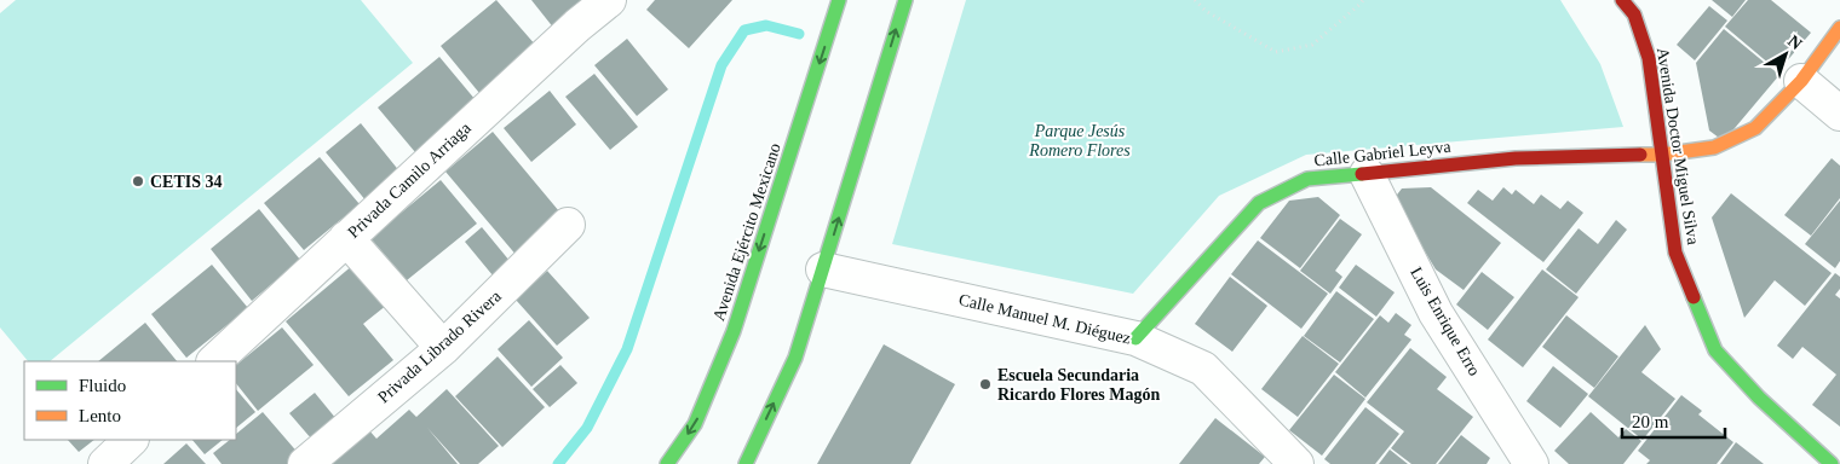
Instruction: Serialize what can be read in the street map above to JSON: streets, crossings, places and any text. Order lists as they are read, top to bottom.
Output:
{
  "streets": {
    "street": [
      "Avenida Doctor Miguel Silva",
      "Calle Gabriel Leyva",
      "Privada Camilo Arriaga",
      "Avenida Ejército Mexicano",
      "Calle Manuel M. Diéguez",
      "Luis Enrique Erro",
      "Privada Librado Rivera"
    ]
  },
  "crossings": [
    ["Avenida Doctor Miguel Silva", "Calle Gabriel Leyva"],
    ["Calle Gabriel Leyva", "Calle Manuel M. Diéguez"],
    ["Calle Gabriel Leyva", "Luis Enrique Erro"]
  ],
  "parks": ["Parque Jesús Romero Flores"],
  "places": ["CETIS 34", "Escuela Secundaria Ricardo Flores Magón"],
  "legend": ["Fluido", "Lento"],
  "scale_bar": "20 m",
  "north": "top right"
}
